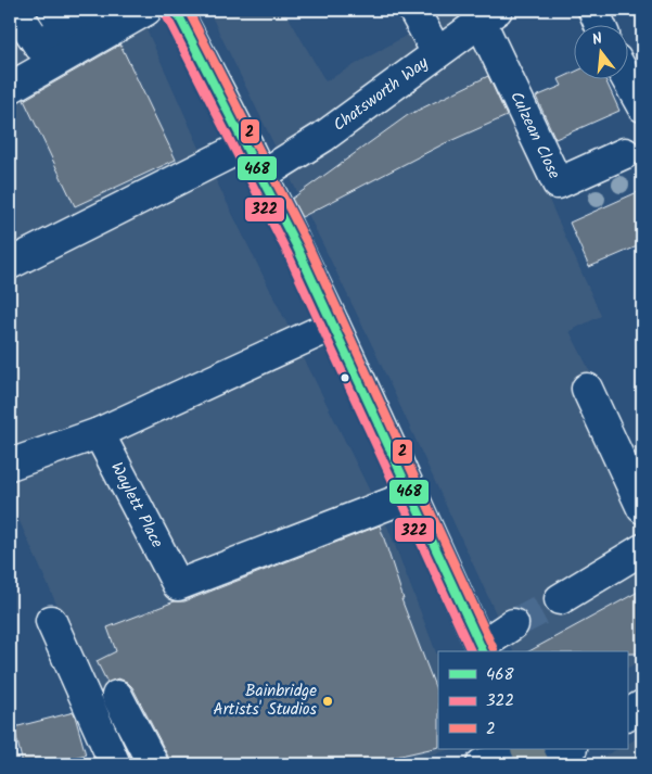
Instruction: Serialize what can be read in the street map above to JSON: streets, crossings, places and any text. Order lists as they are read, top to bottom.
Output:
{
  "streets": {
    "street": ["Chatsworth Way", "Culzean Close", "Waylett Place"]
  },
  "crossings": [
    ["Chatsworth Way", "Culzean Close"]
  ],
  "places": ["Bainbridge Artists' Studios"],
  "lines": ["transit line 468", "transit line 2", "transit line 322"],
  "legend": ["468", "322", "2"],
  "north": "top"
}
